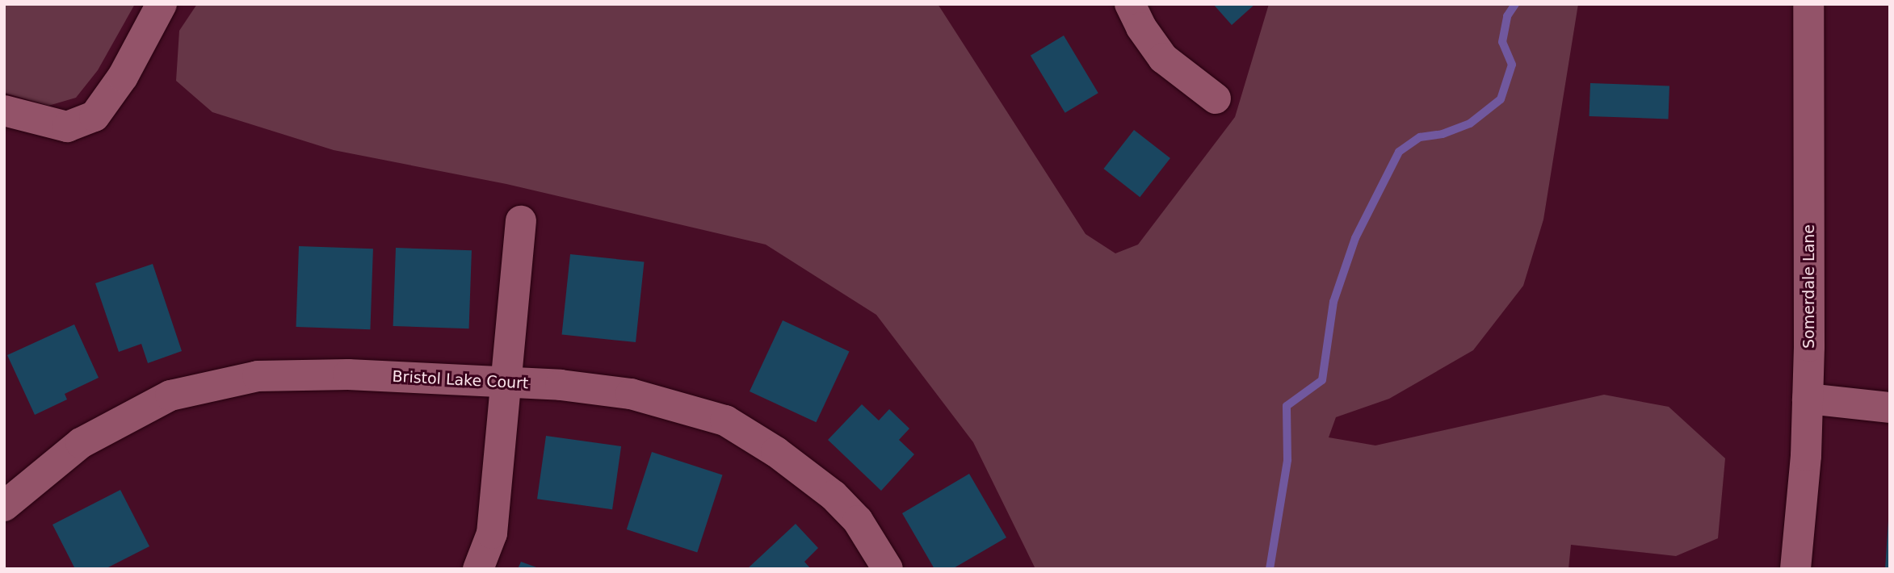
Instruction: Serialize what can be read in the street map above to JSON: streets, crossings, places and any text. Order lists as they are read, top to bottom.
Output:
{
  "streets": {
    "street": ["Somerdale Lane", "Bristol Lake Court"]
  }
}
